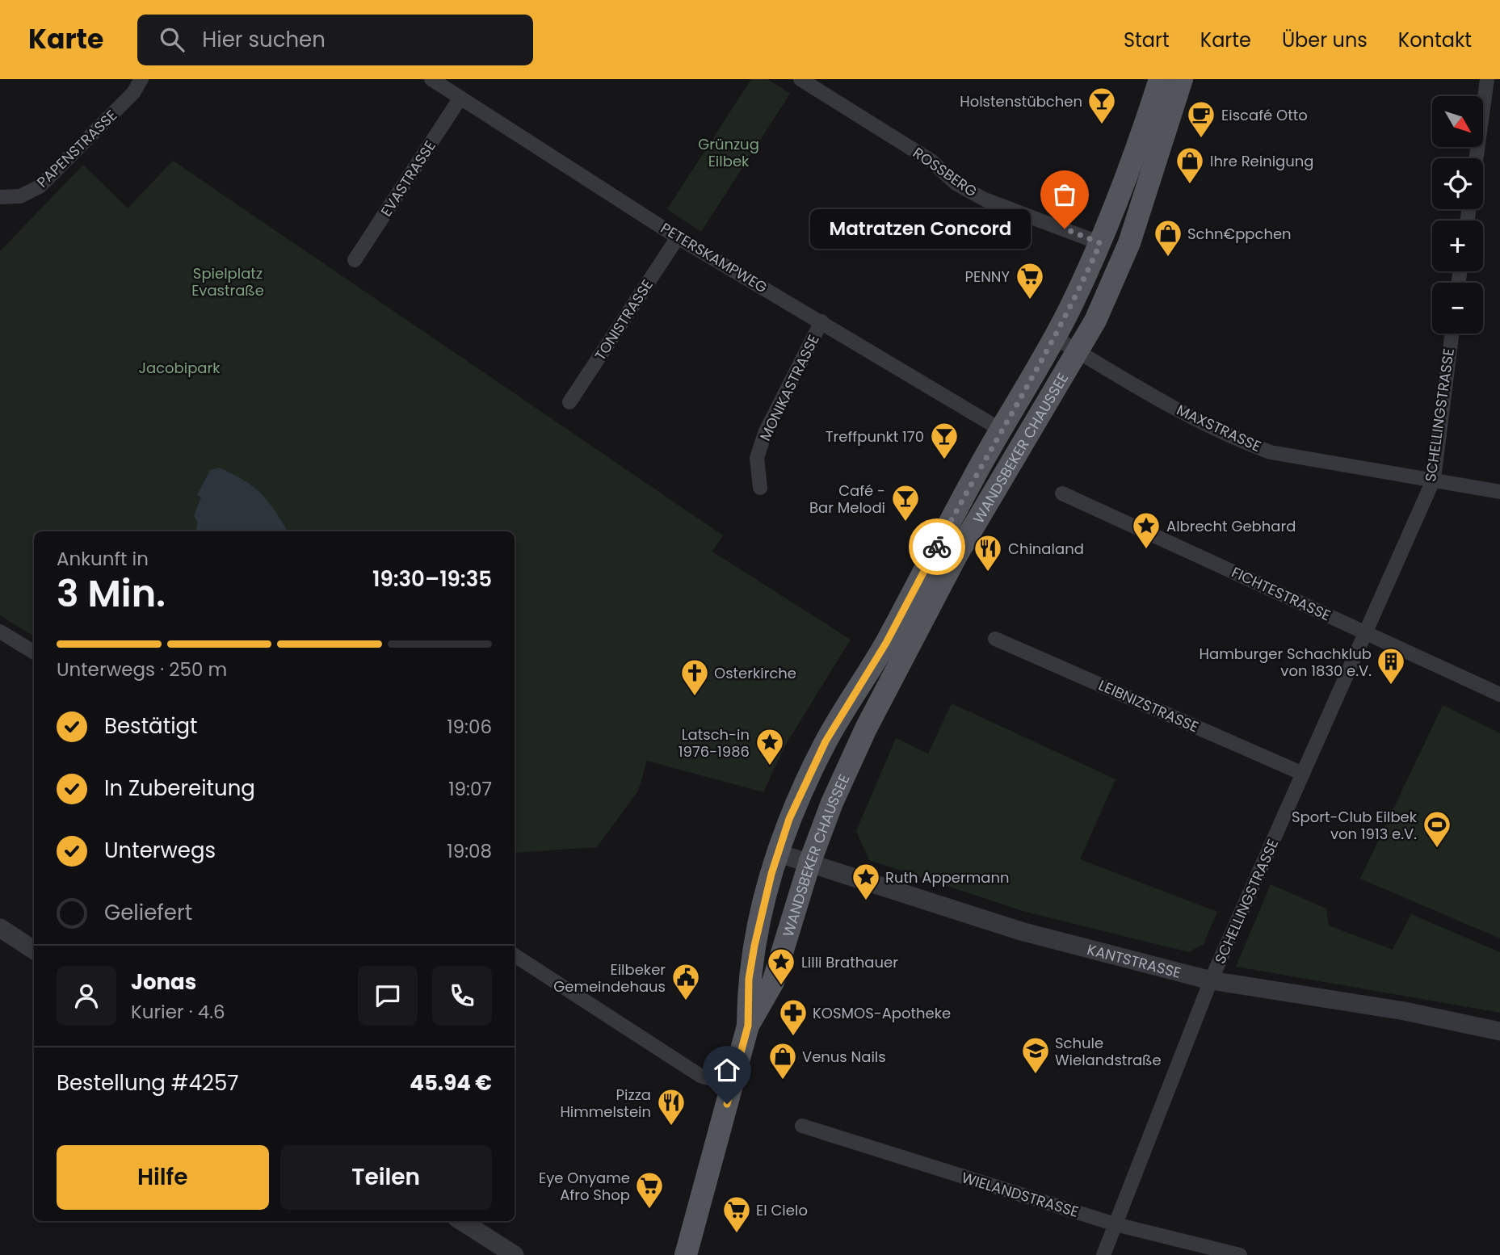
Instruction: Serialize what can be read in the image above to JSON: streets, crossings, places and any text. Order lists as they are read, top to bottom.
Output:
{
  "streets": {
    "main road": ["WANDSBEKER CHAUSSEE"],
    "street": [
      "PAPENSTRASSE",
      "ROSSBERG",
      "EVASTRASSE",
      "PETERSKAMPWEG",
      "TONISTRASSE",
      "MONIKASTRASSE",
      "SCHELLINGSTRASSE",
      "MAXSTRASSE",
      "FICHTESTRASSE",
      "LEIBNIZSTRASSE",
      "KANTSTRASSE",
      "WIELANDSTRASSE"
    ]
  },
  "crossings": [
    ["ROSSBERG", "WANDSBEKER CHAUSSEE"],
    ["EVASTRASSE", "PETERSKAMPWEG"],
    ["PETERSKAMPWEG", "TONISTRASSE"],
    ["PETERSKAMPWEG", "MONIKASTRASSE"],
    ["PETERSKAMPWEG", "WANDSBEKER CHAUSSEE"],
    ["SCHELLINGSTRASSE", "MAXSTRASSE"],
    ["SCHELLINGSTRASSE", "FICHTESTRASSE"],
    ["SCHELLINGSTRASSE", "LEIBNIZSTRASSE"],
    ["SCHELLINGSTRASSE", "KANTSTRASSE"],
    ["SCHELLINGSTRASSE", "WIELANDSTRASSE"],
    ["MAXSTRASSE", "WANDSBEKER CHAUSSEE"],
    ["WANDSBEKER CHAUSSEE", "KANTSTRASSE"]
  ],
  "parks": ["Grünzug Eilbek", "Spielplatz Evastraße", "Jacobipark"],
  "places": {
    "bar": ["Holstenstübchen", "Treffpunkt 170", "Café - Bar Melodi"],
    "cafe": ["Eiscafé Otto"],
    "shop": ["Ihre Reinigung", "Schn€ppchen", "Venus Nails"],
    "other": ["Matratzen Concord"],
    "supermarket": ["PENNY", "Eye Onyame Afro Shop", "El Cielo"],
    "place": [
      "Albrecht Gebhard",
      "Latsch-in 1976-1986",
      "Ruth Appermann",
      "Lilli Brathauer"
    ],
    "restaurant": ["Chinaland", "Pizza Himmelstein"],
    "building": ["Hamburger Schachklub von 1830 e.V."],
    "church": ["Osterkirche"],
    "sports": ["Sport-Club Eilbek von 1913 e.V."],
    "public building": ["Eilbeker Gemeindehaus"],
    "pharmacy": ["KOSMOS-Apotheke"],
    "school or university": ["Schule Wielandstraße"]
  },
  "north": "bottom right",
  "page": {
    "header": "Karte",
    "search": "Hier suchen",
    "nav": [
      "Start",
      "Karte",
      "Über uns",
      "Kontakt"
    ],
    "map_buttons": ["+", "−"],
    "bubble": "Matratzen Concord",
    "heading": ["3 Min.", "Ankunft in", "19:30–19:35"],
    "panel": [
      "Jonas",
      "Kurier · 4.6",
      "Bestellung #4257",
      "45.94 €"
    ],
    "bar": "Unterwegs · 250 m",
    "list": [
      ["Bestätigt", "19:06"],
      ["In Zubereitung", "19:07"],
      ["Unterwegs", "19:08"],
      "Geliefert"
    ],
    "buttons": ["Hilfe", "Teilen"]
  }
}
